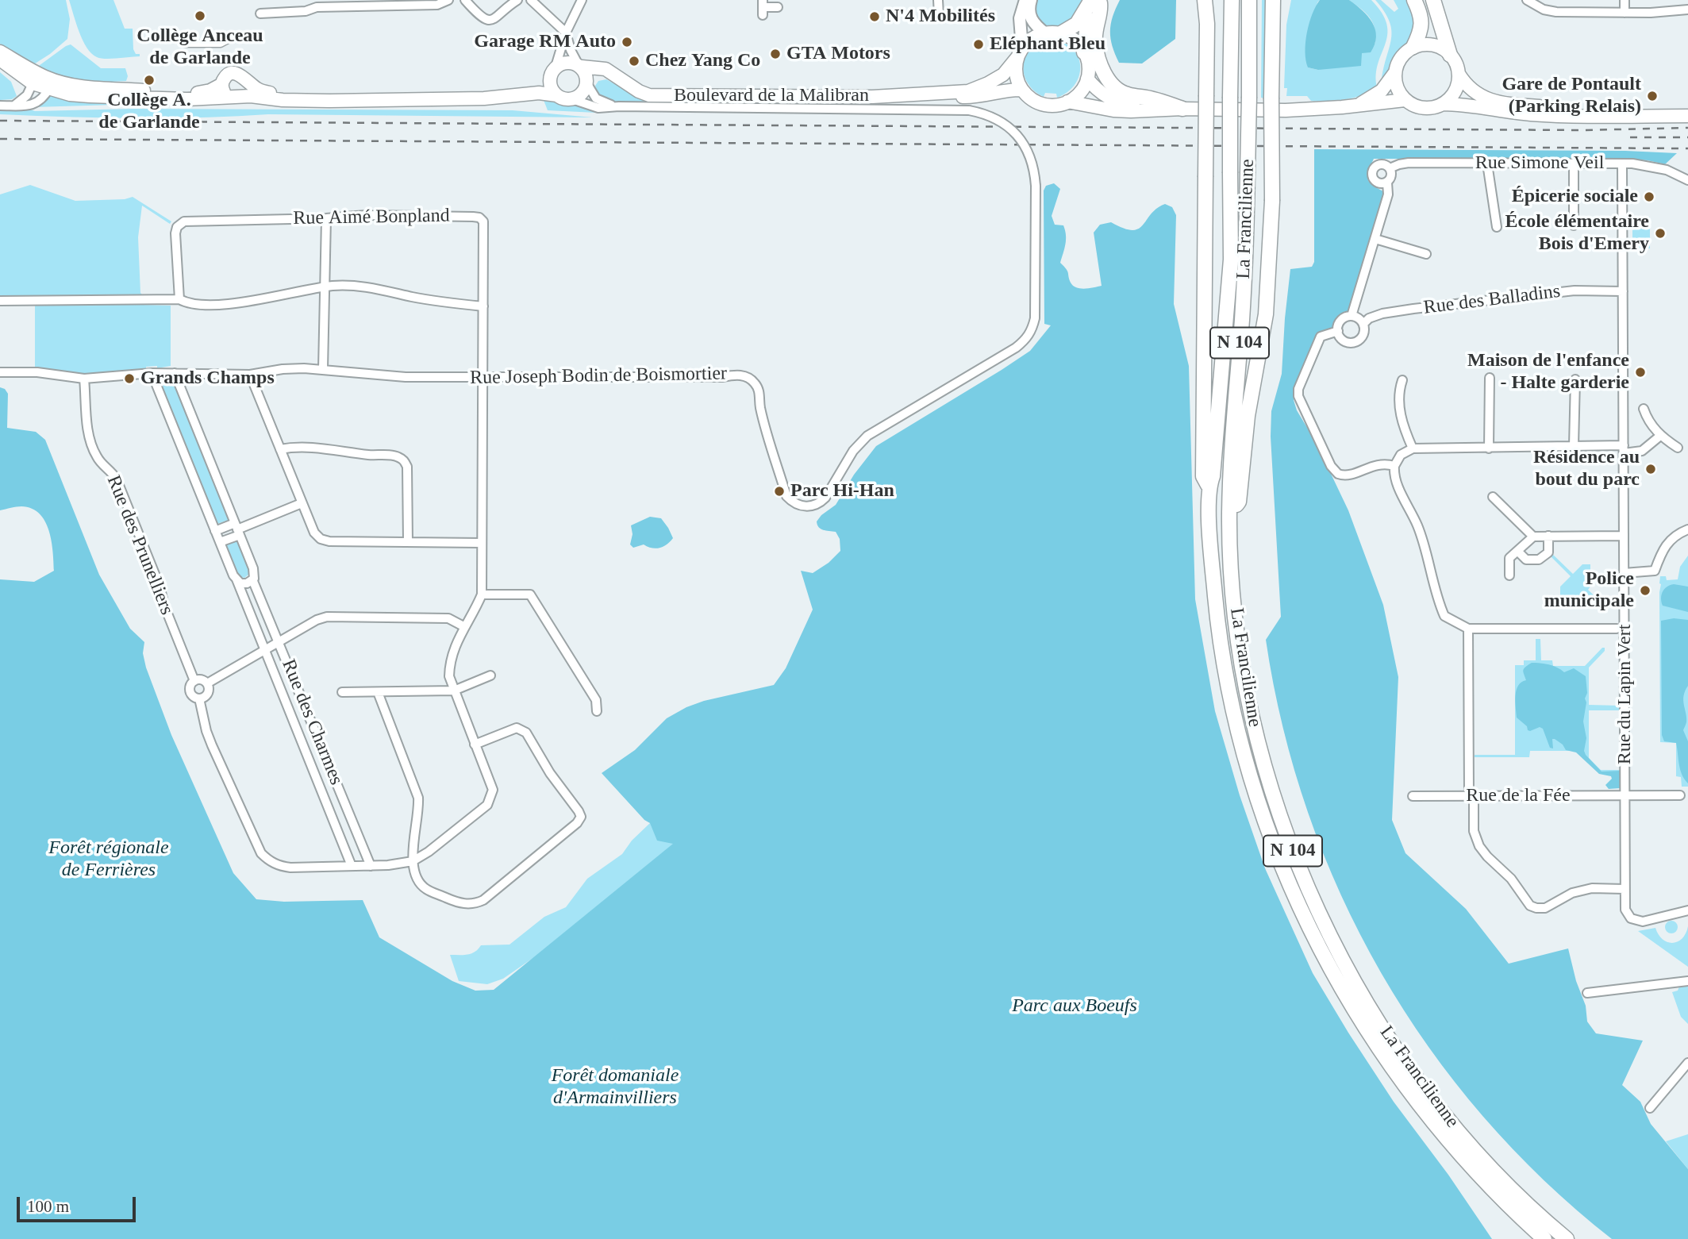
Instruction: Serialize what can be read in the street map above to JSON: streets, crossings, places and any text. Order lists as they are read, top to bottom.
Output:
{
  "streets": {
    "highway": ["La Francilienne", "N 104"],
    "main road": ["Boulevard de la Malibran"],
    "street": [
      "Rue Simone Veil",
      "Rue Aimé Bonpland",
      "Rue des Balladins",
      "Rue Joseph Bodin de Boismortier",
      "Rue des Prunelliers",
      "Rue du Lapin Vert",
      "Rue des Charmes",
      "Rue de la Fée"
    ]
  },
  "crossings": [
    ["Boulevard de la Malibran", "Rue Joseph Bodin de Boismortier"],
    ["Rue Simone Veil", "Rue du Lapin Vert"],
    ["Rue Aimé Bonpland", "Rue Joseph Bodin de Boismortier"],
    ["Rue des Balladins", "Rue du Lapin Vert"],
    ["Rue Joseph Bodin de Boismortier", "Rue des Prunelliers"],
    ["Rue Joseph Bodin de Boismortier", "Rue des Charmes"],
    ["Rue du Lapin Vert", "Rue de la Fée"]
  ],
  "parks": ["Forêt régionale de Ferrières", "Parc aux Boeufs", "Forêt domaniale d'Armainvilliers"],
  "places": [
    "Collège Anceau de Garlande",
    "N'4 Mobilités",
    "Garage RM Auto",
    "Eléphant Bleu",
    "GTA Motors",
    "Chez Yang Co",
    "Collège A. de Garlande",
    "Gare de Pontault (Parking Relais)",
    "Épicerie sociale",
    "École élémentaire Bois d'Emery",
    "Maison de l'enfance - Halte garderie",
    "Grands Champs",
    "Résidence au bout du parc",
    "Parc Hi-Han",
    "Police municipale"
  ],
  "scale_bar": "100 m"
}
